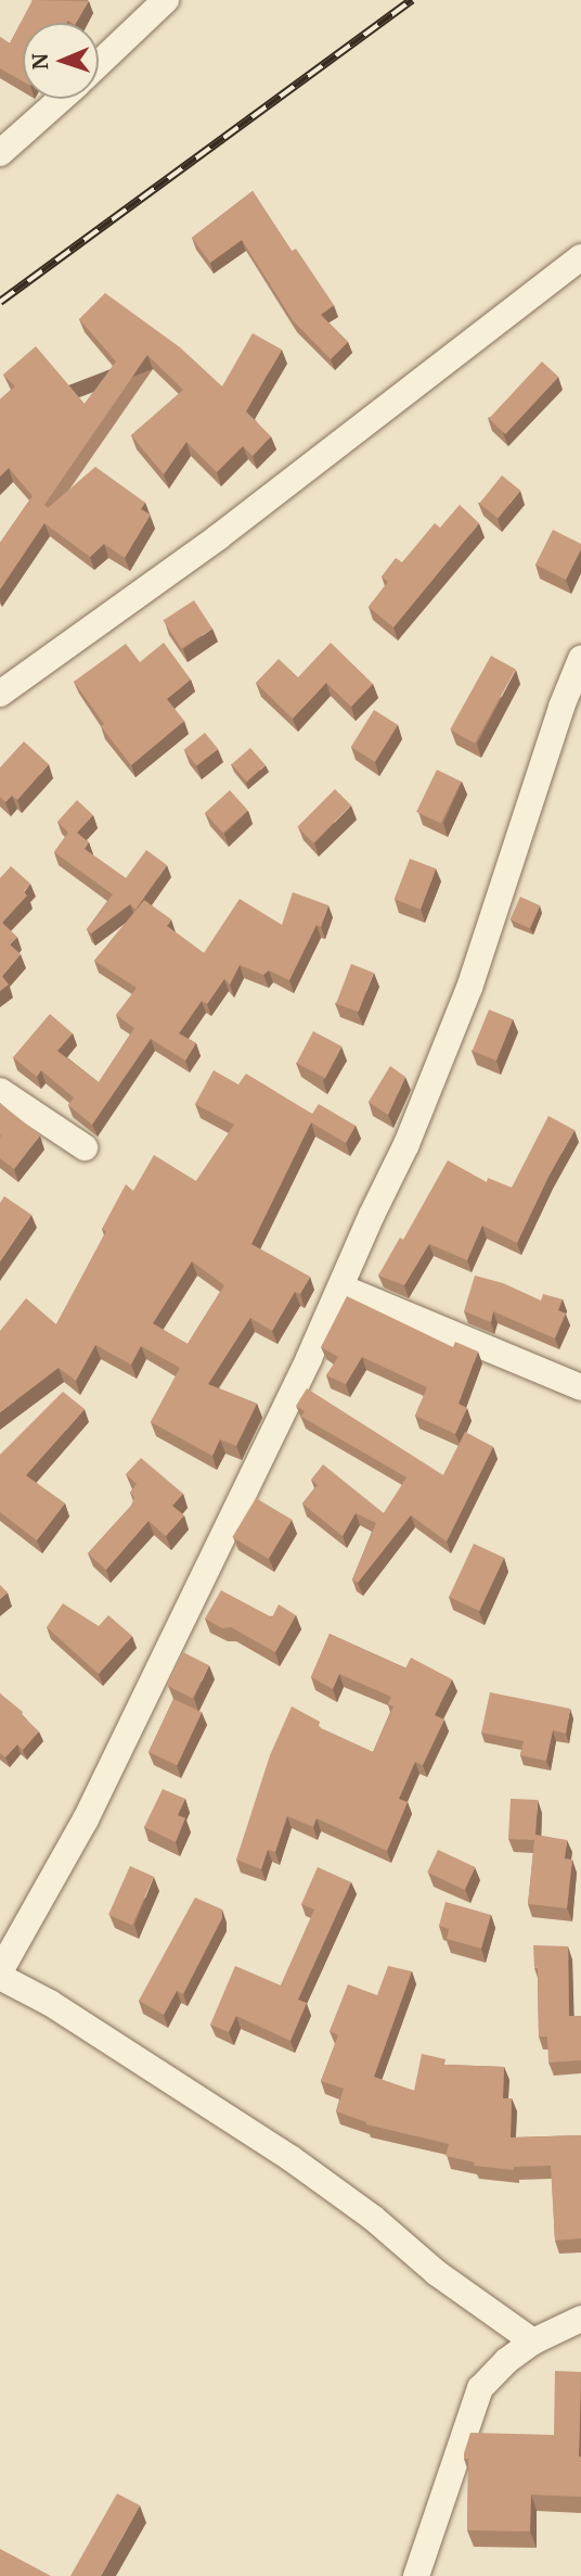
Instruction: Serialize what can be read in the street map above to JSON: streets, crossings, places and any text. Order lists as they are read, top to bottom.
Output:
{
  "north": "left"
}
